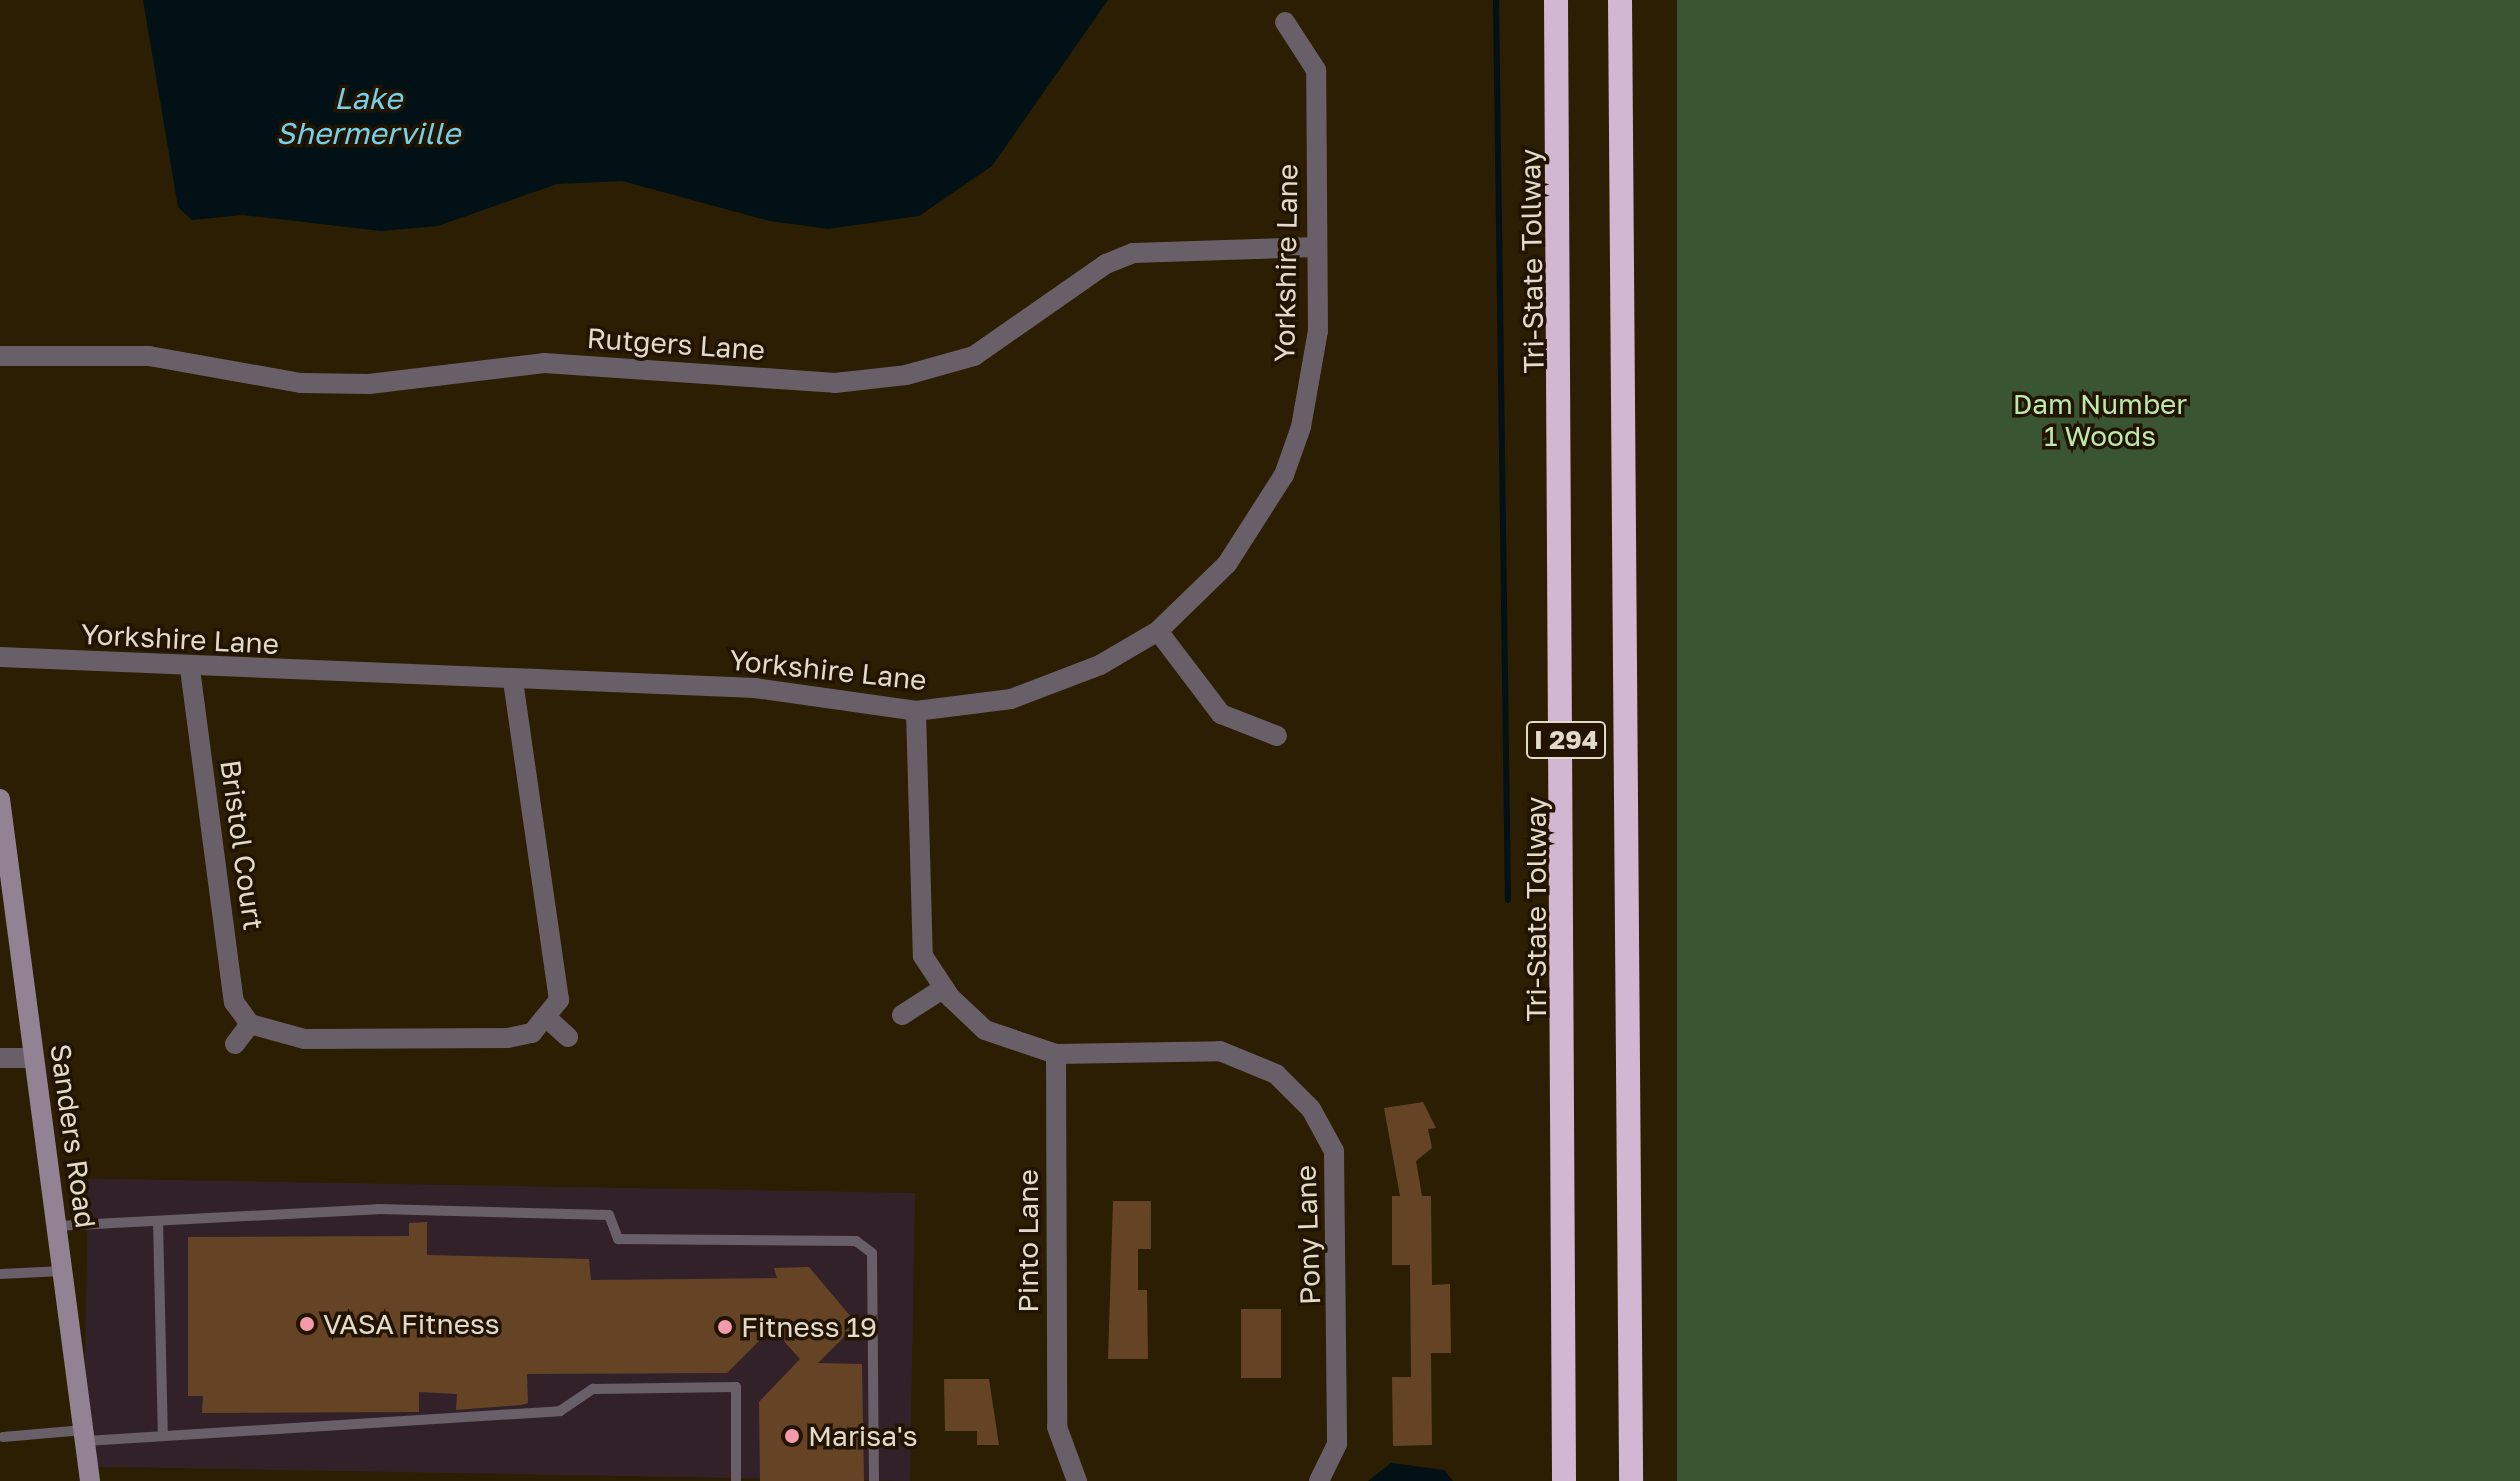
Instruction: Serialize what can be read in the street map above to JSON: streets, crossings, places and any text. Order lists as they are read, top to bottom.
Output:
{
  "streets": {
    "highway": ["Tri-State Tollway", "I 294"],
    "main road": ["Sanders Road"],
    "street": [
      "Yorkshire Lane",
      "Rutgers Lane",
      "Bristol Court",
      "Pony Lane",
      "Pinto Lane"
    ]
  },
  "crossings": [
    ["Yorkshire Lane", "Rutgers Lane"],
    ["Yorkshire Lane", "Bristol Court"],
    ["Yorkshire Lane", "Pony Lane"],
    ["Pony Lane", "Pinto Lane"]
  ],
  "water": ["Lake Shermerville"],
  "parks": ["Dam Number 1 Woods"],
  "places": ["VASA Fitness", "Fitness 19", "Marisa's"]
}
